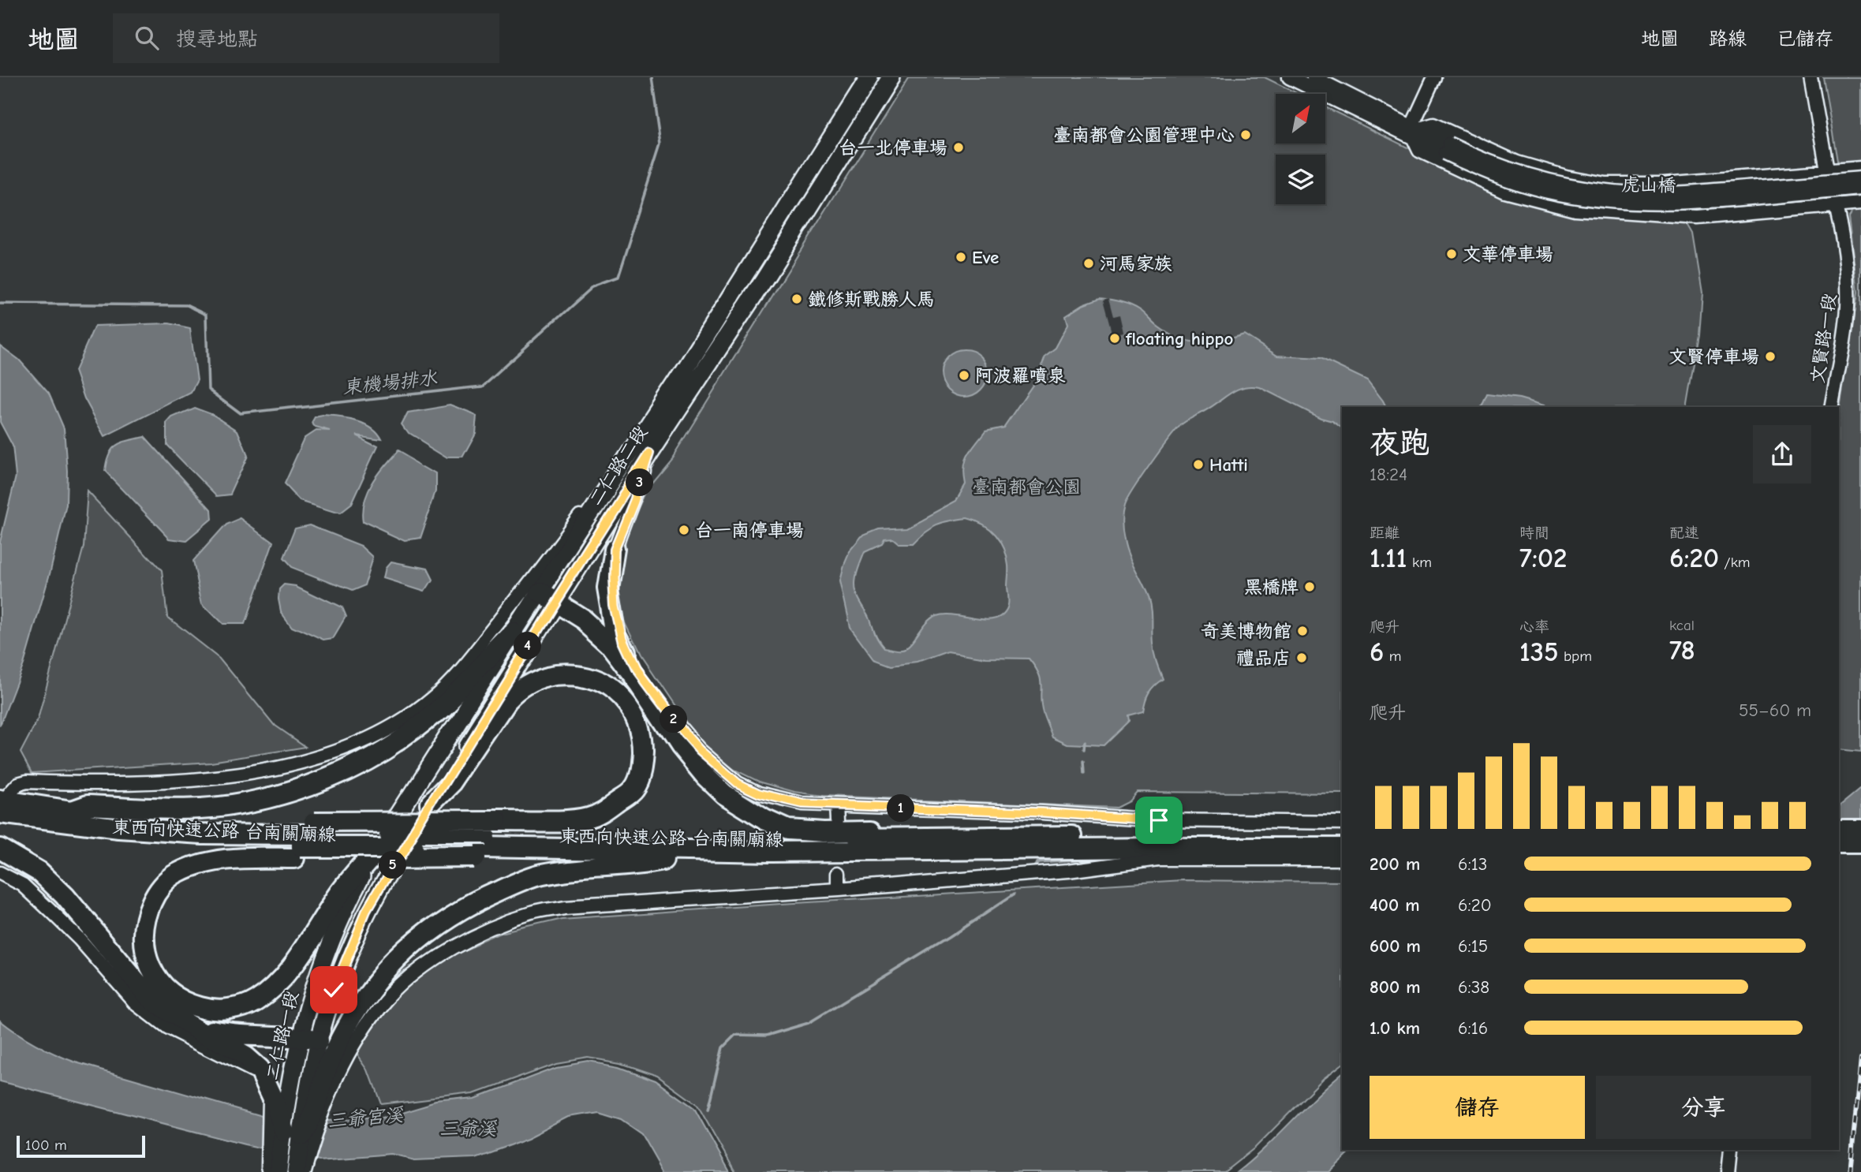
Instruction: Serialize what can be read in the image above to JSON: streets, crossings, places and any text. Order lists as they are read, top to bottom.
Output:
{
  "streets": {
    "highway": ["東西向快速公路 台南關廟線"],
    "main road": ["二仁路二段", "二仁路一段"],
    "street": ["虎山橋", "文賢路一段"]
  },
  "crossings": [
    ["二仁路二段", "二仁路一段"]
  ],
  "water": ["東機場排水", "三爺宮溪", "三爺溪"],
  "parks": ["臺南都會公園"],
  "places": [
    "臺南都會公園管理中心",
    "台一北停車場",
    "文華停車場",
    "Eve",
    "河馬家族",
    "鐵修斯戰勝人馬",
    "floating hippo",
    "文賢停車場",
    "阿波羅噴泉",
    "Hatti",
    "台一南停車場",
    "黑橋牌",
    "奇美博物館",
    "禮品店"
  ],
  "scale_bar": "100 m",
  "north": "top right",
  "page": {
    "header": "地圖",
    "search": "搜尋地點",
    "nav": ["地圖", "路線", "已儲存"],
    "heading": ["夜跑", "18:24"],
    "pins": [
      "3",
      "4",
      "2",
      "1",
      "5"
    ],
    "stats": [
      ["距離", "1.11 km"],
      ["時間", "7:02"],
      ["配速", "6:20 /km"],
      ["爬升", "6 m"],
      ["心率", "135 bpm"],
      ["kcal", "78"]
    ],
    "chart": ["爬升", "55–60 m"],
    "list": [
      {
        "name": "200 m",
        "note": "6:13"
      },
      {
        "name": "400 m",
        "note": "6:20"
      },
      {
        "name": "600 m",
        "note": "6:15"
      },
      {
        "name": "800 m",
        "note": "6:38"
      },
      {
        "name": "1.0 km",
        "note": "6:16"
      }
    ],
    "buttons": ["儲存", "分享"],
    "scale": "100 m"
  }
}
